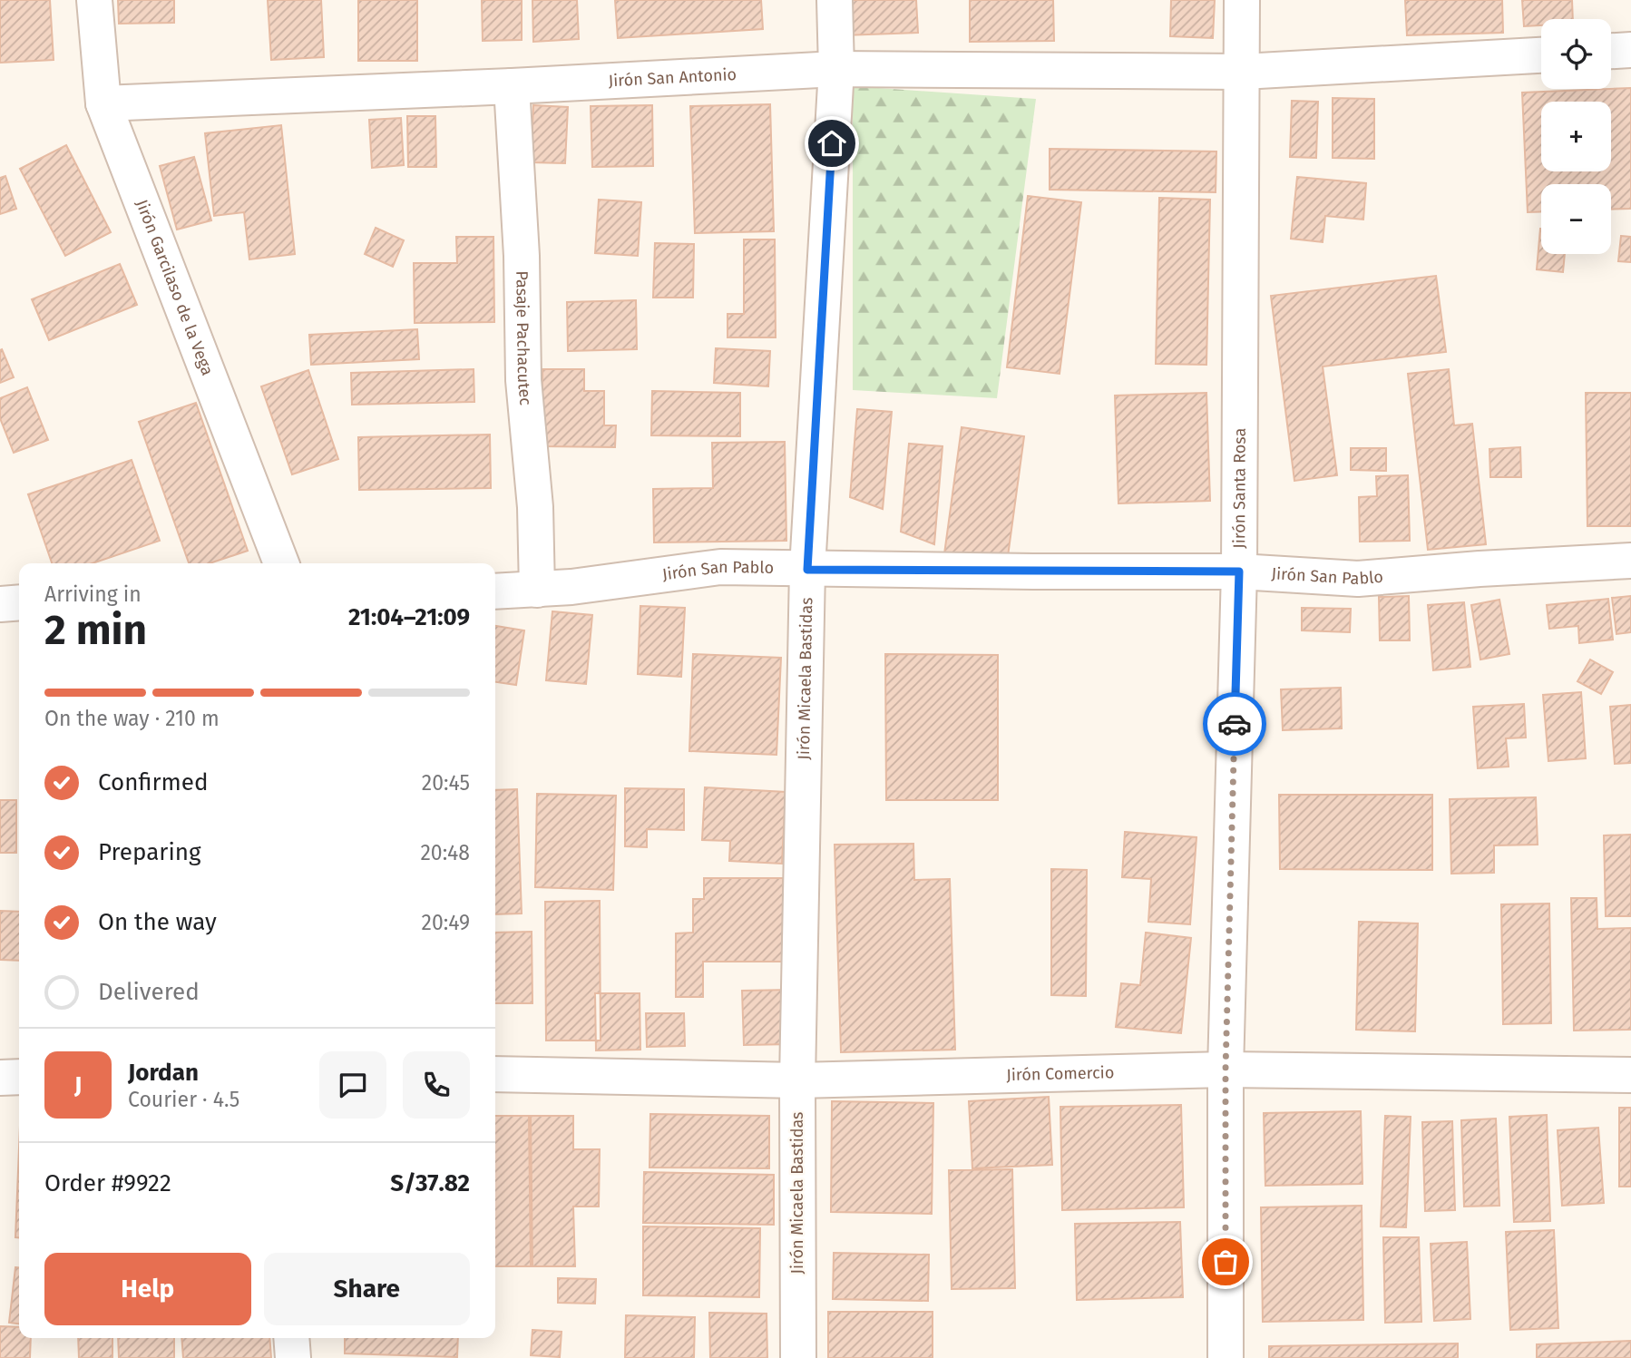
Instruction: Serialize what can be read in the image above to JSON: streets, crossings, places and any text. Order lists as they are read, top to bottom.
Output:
{
  "streets": {
    "street": [
      "Jirón San Antonio",
      "Jirón Garcilaso de la Vega",
      "Pasaje Pachacutec",
      "Jirón Santa Rosa",
      "Jirón San Pablo",
      "Jirón Micaela Bastidas",
      "Jirón Comercio"
    ]
  },
  "crossings": [
    ["Jirón San Antonio", "Jirón Garcilaso de la Vega"],
    ["Jirón San Antonio", "Pasaje Pachacutec"],
    ["Jirón San Antonio", "Jirón Santa Rosa"],
    ["Jirón San Antonio", "Jirón Micaela Bastidas"],
    ["Pasaje Pachacutec", "Jirón San Pablo"],
    ["Jirón Santa Rosa", "Jirón San Pablo"],
    ["Jirón Santa Rosa", "Jirón Comercio"],
    ["Jirón San Pablo", "Jirón Micaela Bastidas"],
    ["Jirón Micaela Bastidas", "Jirón Comercio"]
  ],
  "page": {
    "map_buttons": ["+", "−"],
    "heading": ["2 min", "Arriving in", "21:04–21:09"],
    "panel": [
      "Jordan",
      "Courier · 4.5",
      "Order #9922",
      "S/37.82"
    ],
    "bar": "On the way · 210 m",
    "list": [
      ["Confirmed", "20:45"],
      ["Preparing", "20:48"],
      ["On the way", "20:49"],
      "Delivered"
    ],
    "round": "J",
    "buttons": ["Help", "Share"]
  }
}
